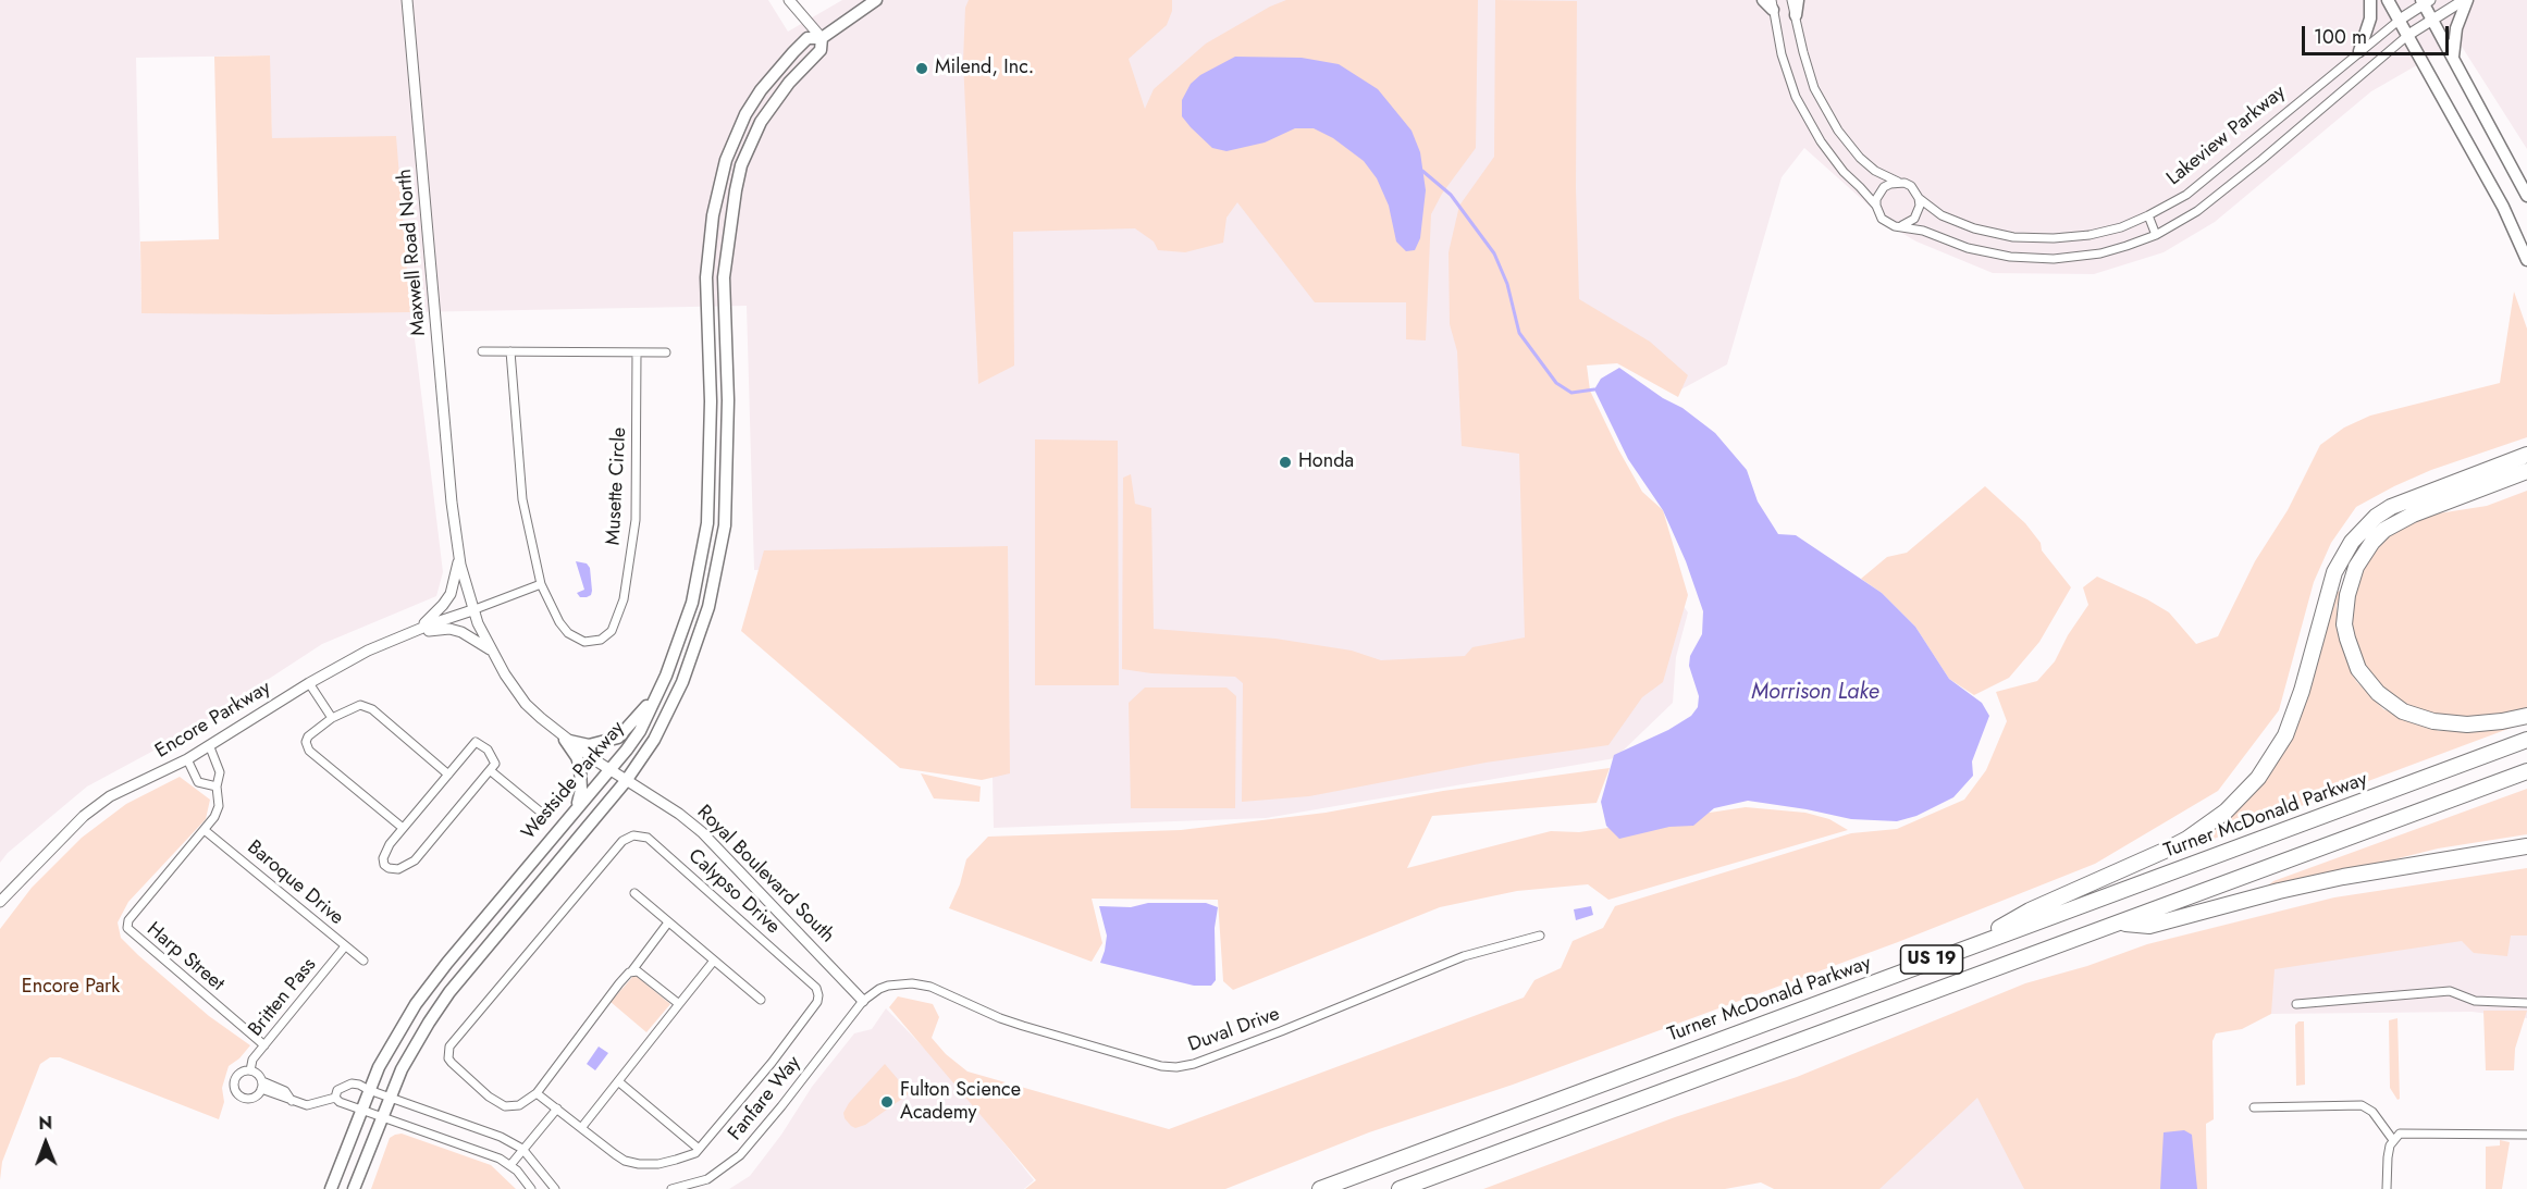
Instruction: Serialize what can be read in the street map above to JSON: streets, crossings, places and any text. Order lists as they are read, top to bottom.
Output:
{
  "streets": {
    "highway": ["Turner McDonald Parkway", "US 19"],
    "main road": ["Westside Parkway"],
    "street": [
      "Lakeview Parkway",
      "Maxwell Road North",
      "Musette Circle",
      "Encore Parkway",
      "Royal Boulevard South",
      "Baroque Drive",
      "Calypso Drive",
      "Harp Street",
      "Britten Pass",
      "Duval Drive",
      "Fanfare Way"
    ]
  },
  "crossings": [
    ["Maxwell Road North", "Royal Boulevard South"],
    ["Encore Parkway", "Royal Boulevard South"],
    ["Encore Parkway", "Harp Street"],
    ["Westside Parkway", "Royal Boulevard South"],
    ["Royal Boulevard South", "Duval Drive"],
    ["Royal Boulevard South", "Fanfare Way"],
    ["Baroque Drive", "Harp Street"],
    ["Baroque Drive", "Britten Pass"],
    ["Harp Street", "Britten Pass"],
    ["Duval Drive", "Fanfare Way"]
  ],
  "water": ["Morrison Lake"],
  "parks": ["Encore Park"],
  "places": ["Milend, Inc.", "Honda", "Fulton Science Academy"],
  "scale_bar": "100 m",
  "north": "top"
}
